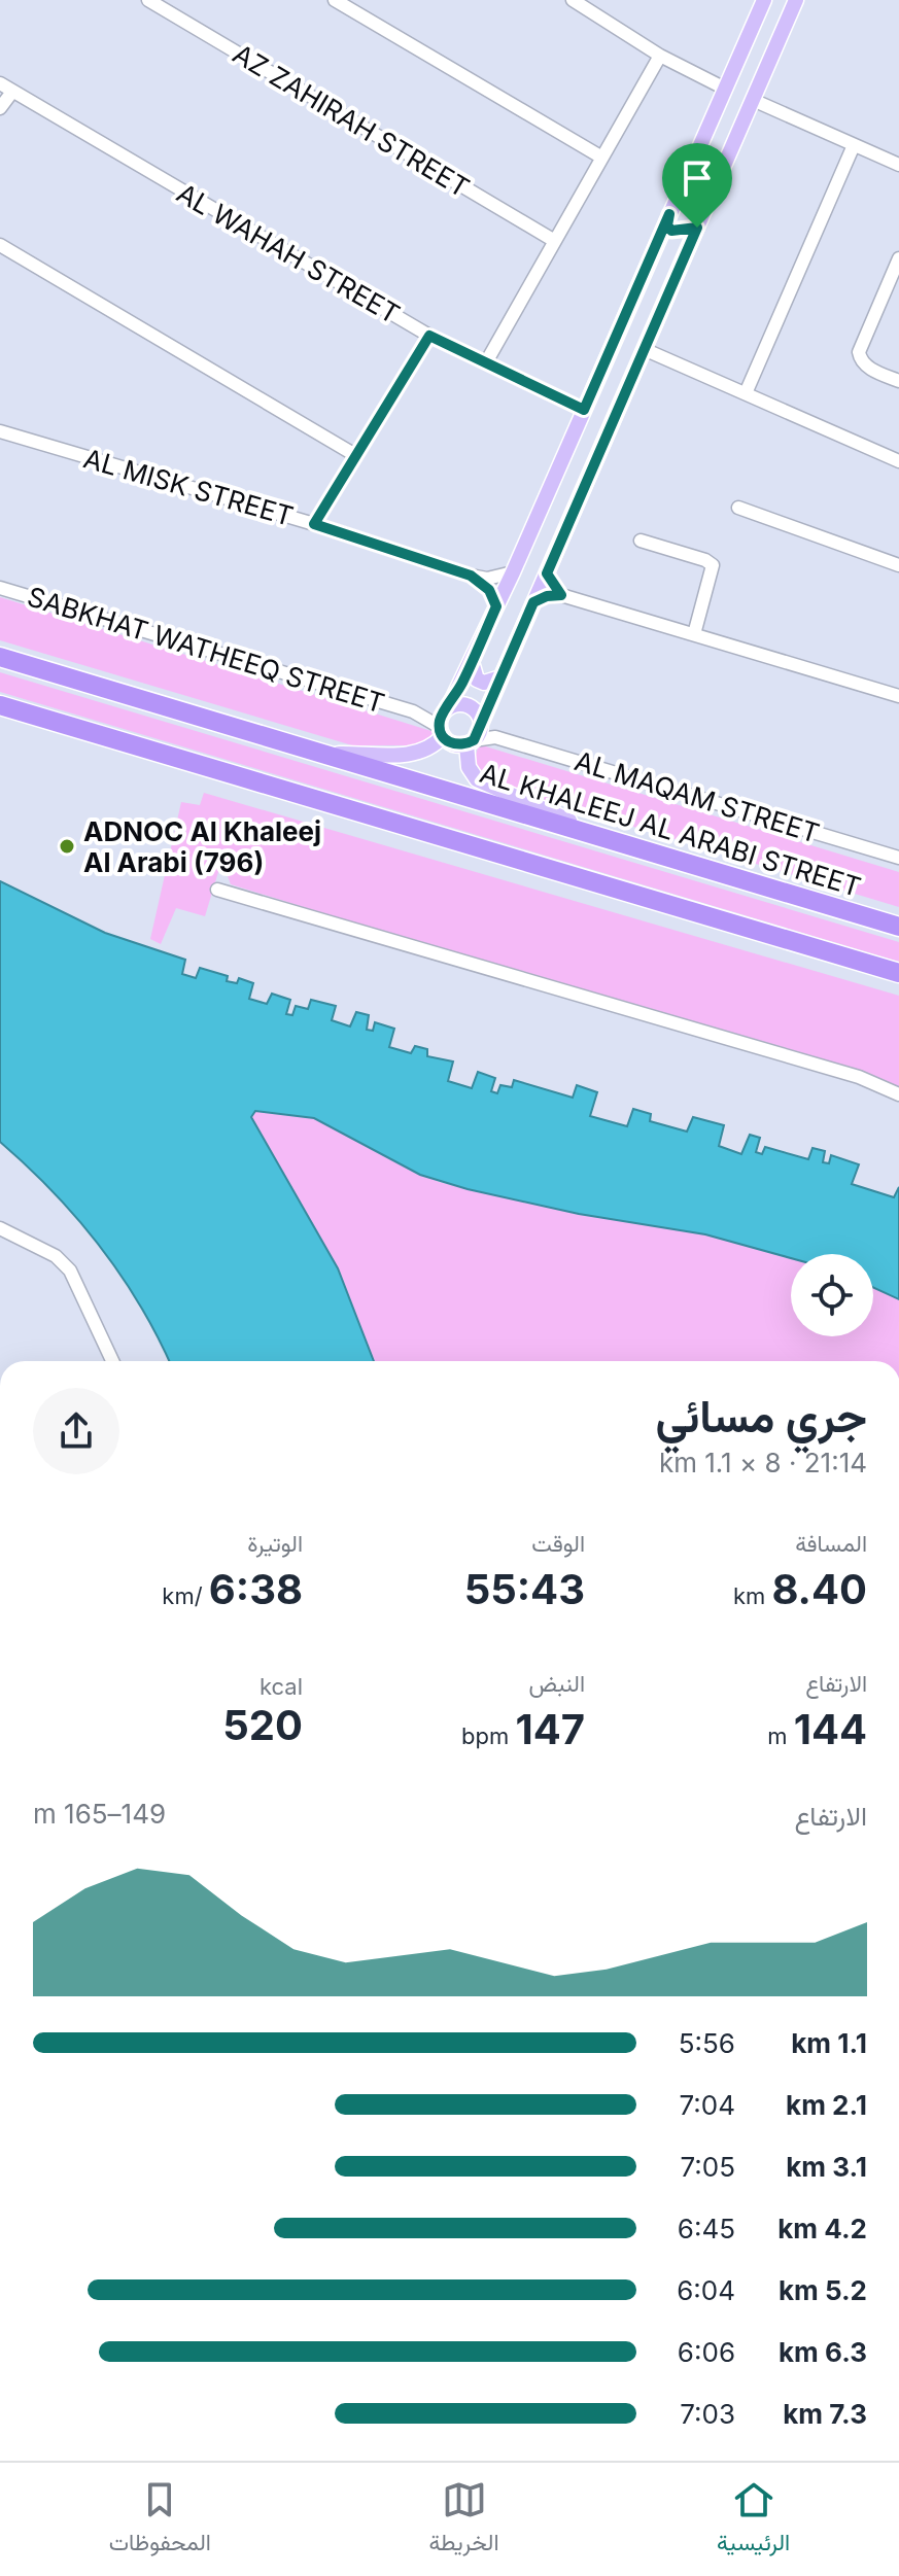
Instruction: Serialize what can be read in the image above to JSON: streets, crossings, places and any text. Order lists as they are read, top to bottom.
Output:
{
  "streets": {
    "highway": ["AL KHALEEJ AL ARABI STREET"],
    "street": [
      "AZ ZAHIRAH STREET",
      "AL WAHAH STREET",
      "AL MISK STREET",
      "SABKHAT WATHEEQ STREET",
      "AL MAQAM STREET"
    ]
  },
  "crossings": [
    ["SABKHAT WATHEEQ STREET", "AL MAQAM STREET"]
  ],
  "places": ["ADNOC Al Khaleej Al Arabi (796)"],
  "page": {
    "heading": ["جري مسائي", "21:14 · 8 × 1.1 km"],
    "stats": [
      ["المسافة", "8.40 km"],
      ["الوقت", "55:43"],
      ["الوتيرة", "6:38 /km"],
      ["الارتفاع", "144 m"],
      ["النبض", "147 bpm"],
      ["kcal", "520"]
    ],
    "chart": ["الارتفاع", "149–165 m"],
    "list": [
      {
        "name": "1.1 km",
        "note": "5:56"
      },
      {
        "name": "2.1 km",
        "note": "7:04"
      },
      {
        "name": "3.1 km",
        "note": "7:05"
      },
      {
        "name": "4.2 km",
        "note": "6:45"
      },
      {
        "name": "5.2 km",
        "note": "6:04"
      },
      {
        "name": "6.3 km",
        "note": "6:06"
      },
      {
        "name": "7.3 km",
        "note": "7:03"
      }
    ],
    "tabs": ["الرئيسية", "الخريطة", "المحفوظات"]
  }
}
